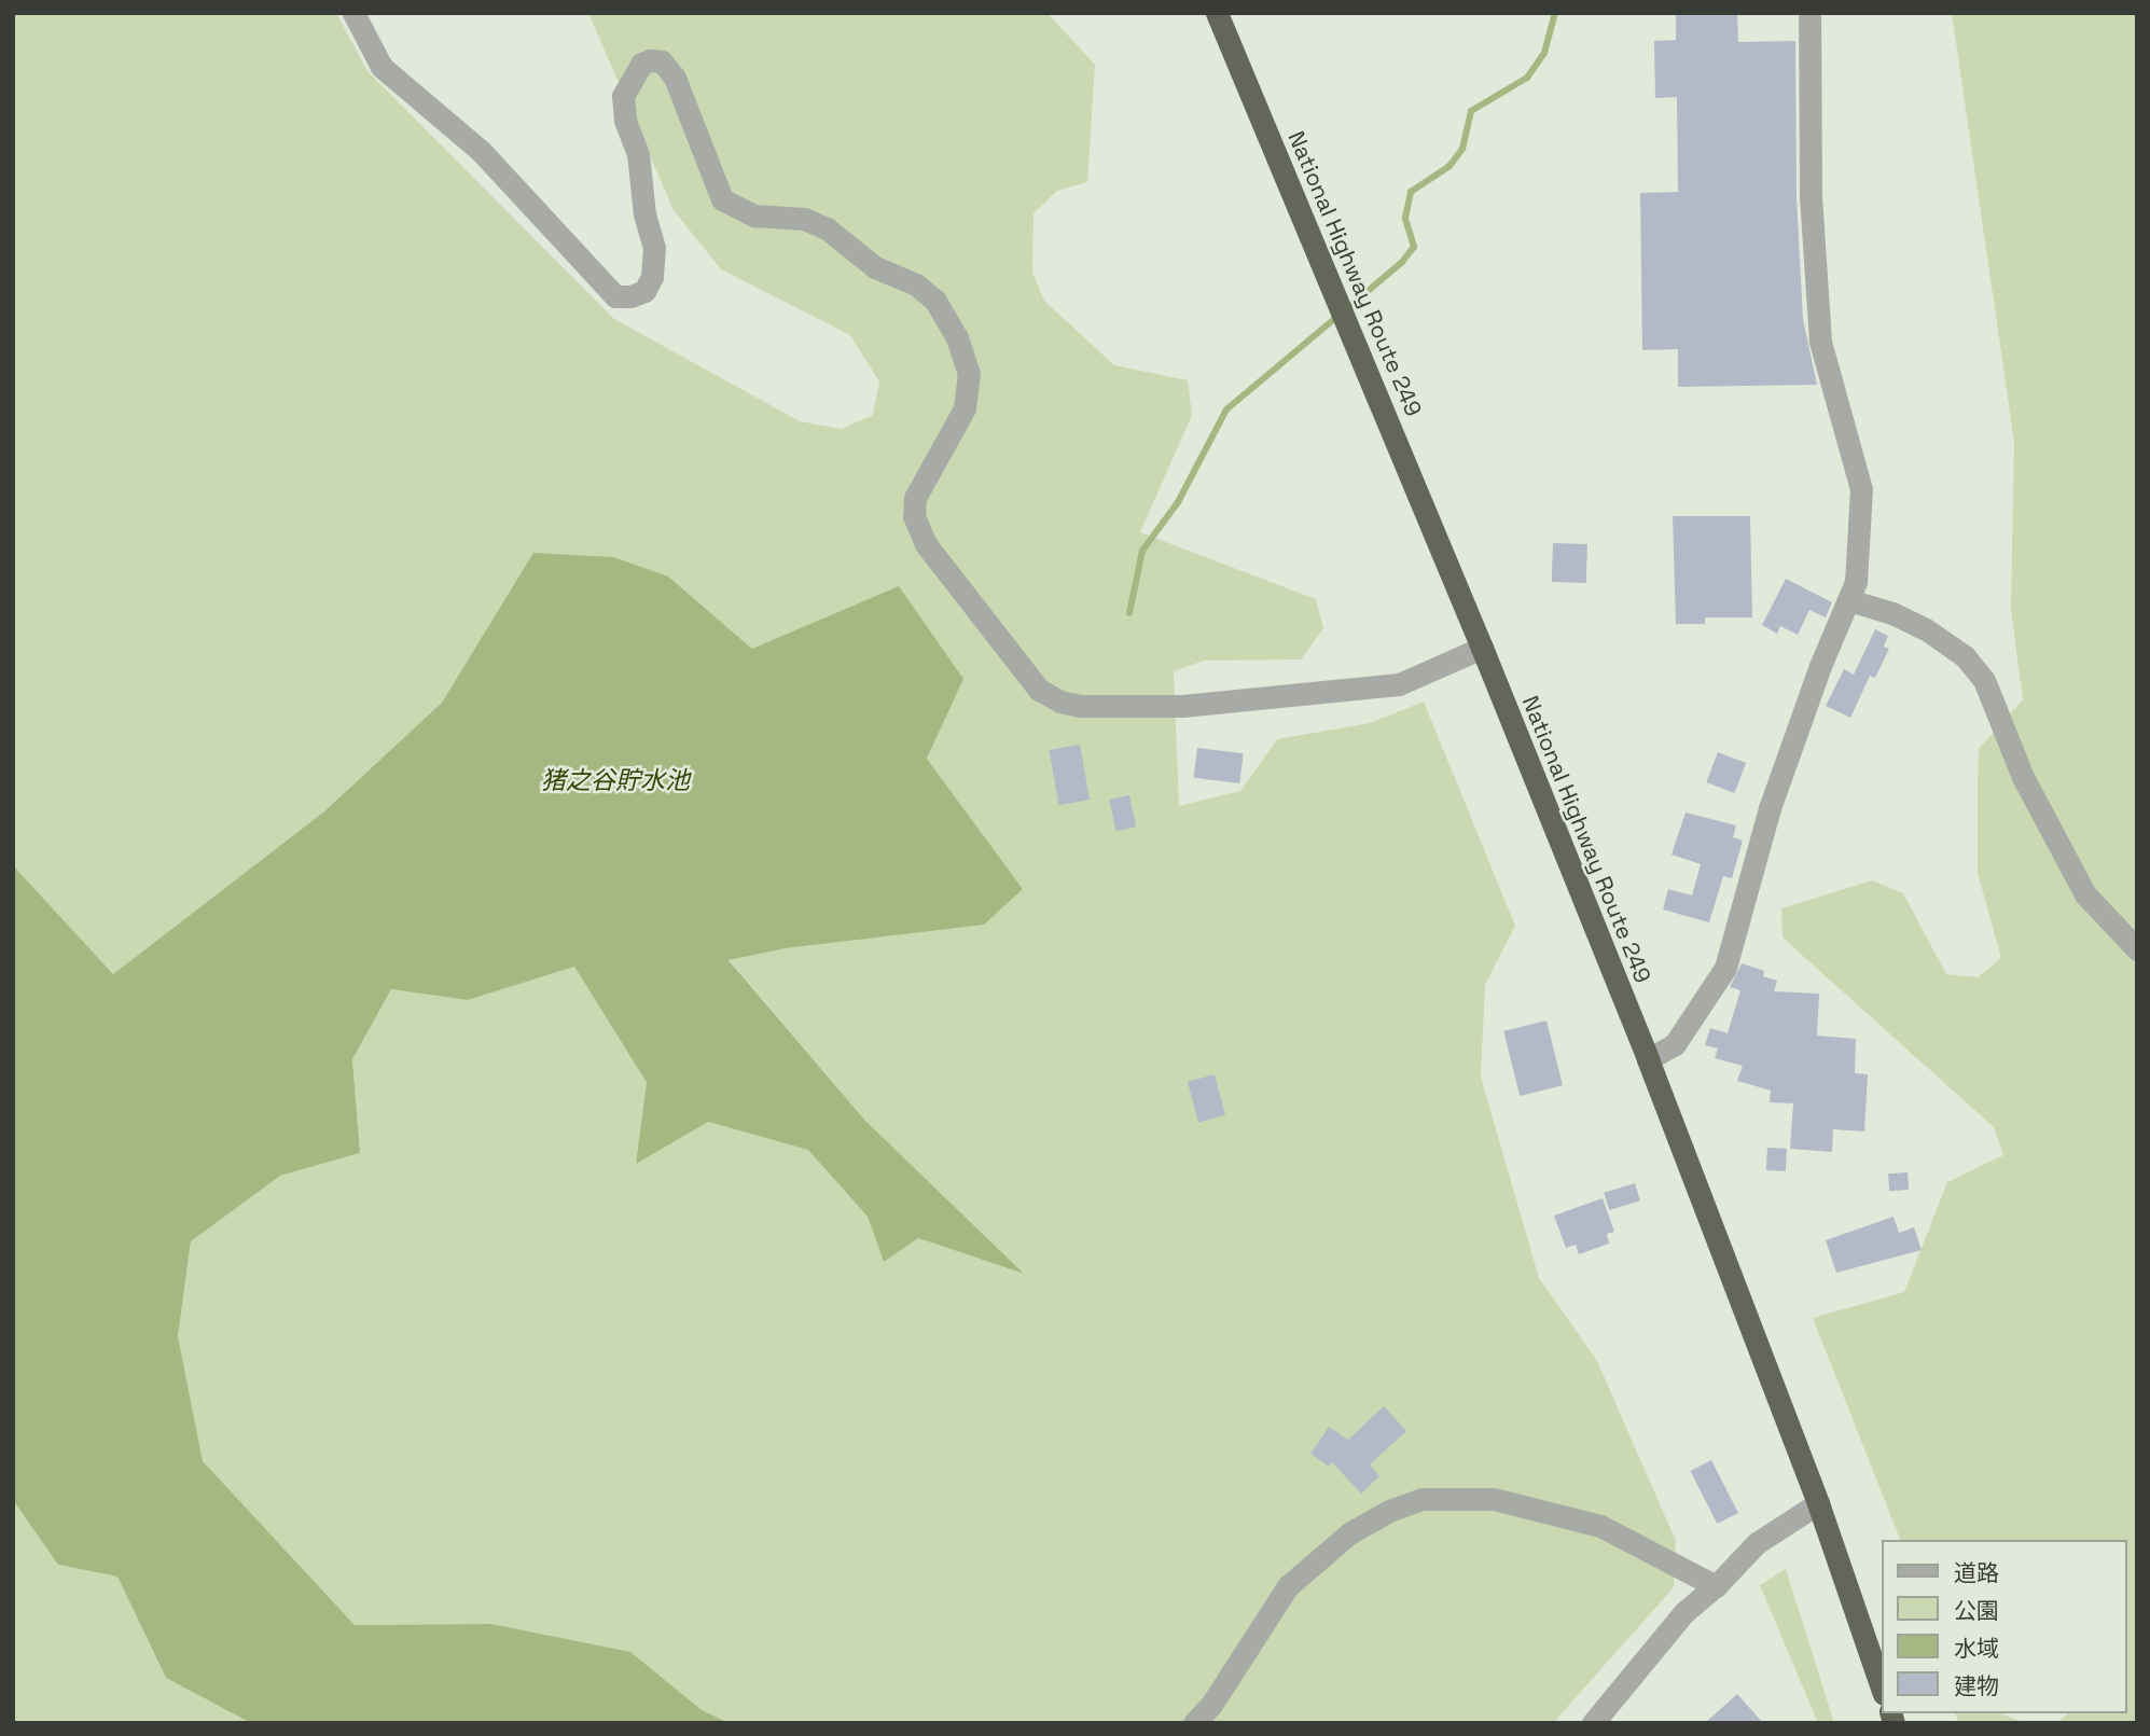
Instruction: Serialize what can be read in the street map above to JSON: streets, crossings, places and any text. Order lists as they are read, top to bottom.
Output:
{
  "streets": {
    "highway": ["National Highway Route 249"]
  },
  "water": ["猪之谷貯水池"],
  "legend": [
    "道路",
    "公園",
    "水域",
    "建物"
  ]
}
